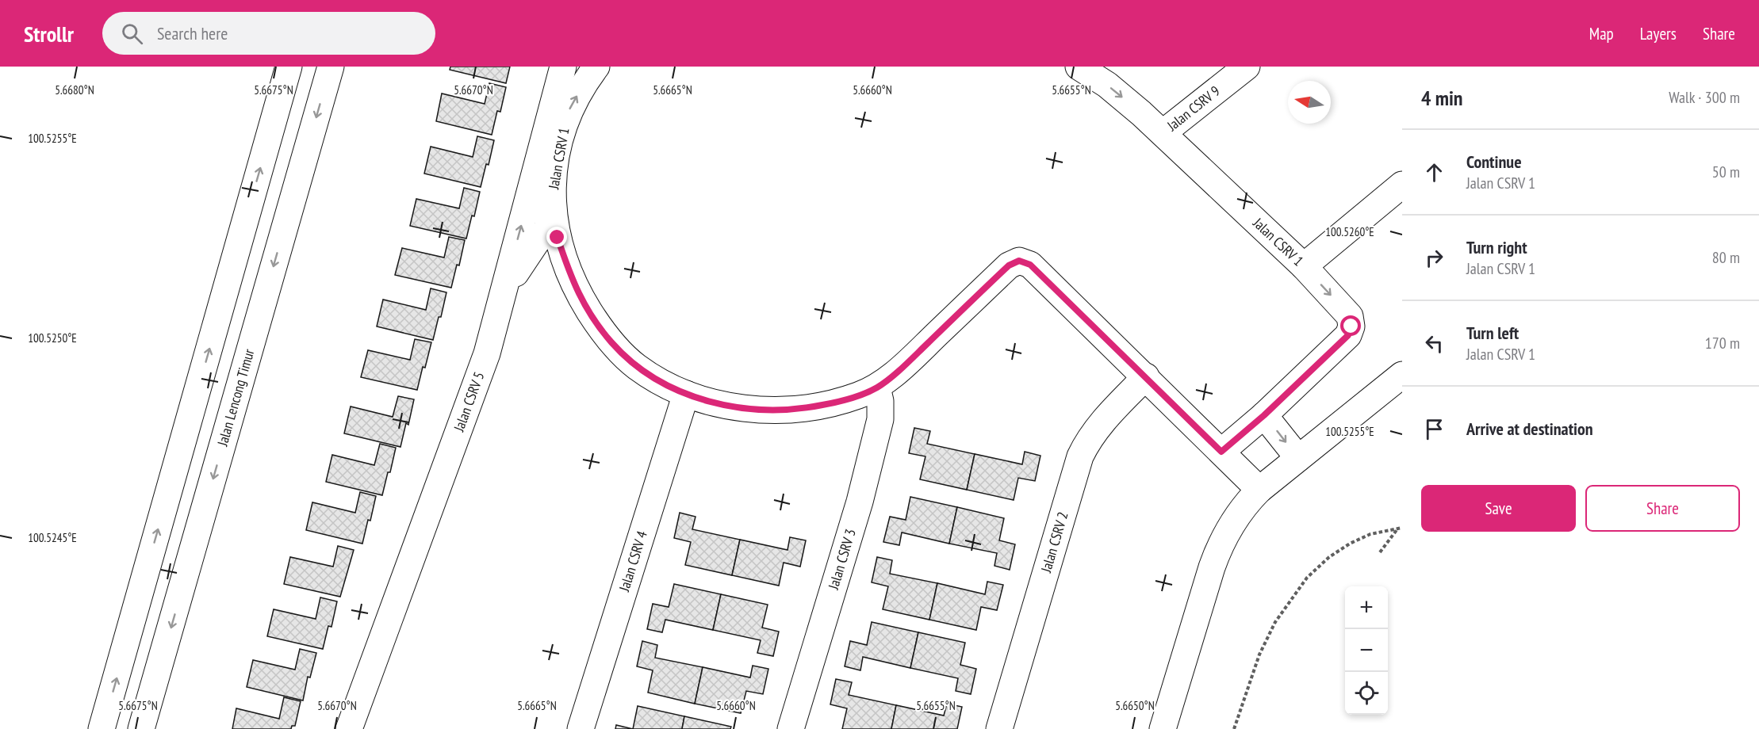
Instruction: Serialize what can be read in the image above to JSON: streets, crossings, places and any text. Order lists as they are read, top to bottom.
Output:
{
  "streets": {
    "main road": [
      "Jalan CSRV 9",
      "Jalan CSRV 1",
      "Jalan Lencong Timur",
      "Jalan CSRV 5",
      "Jalan CSRV 2",
      "Jalan CSRV 3",
      "Jalan CSRV 4"
    ]
  },
  "crossings": [
    ["Jalan CSRV 9", "Jalan CSRV 1"],
    ["Jalan CSRV 1", "Jalan CSRV 2"],
    ["Jalan CSRV 1", "Jalan CSRV 3"],
    ["Jalan CSRV 1", "Jalan CSRV 4"]
  ],
  "north": "left",
  "page": {
    "header": "Strollr",
    "search": "Search here",
    "nav": ["Map", "Layers", "Share"],
    "heading": ["4 min", "Walk · 300 m"],
    "list": [
      ["Continue", "Jalan CSRV 1", "50 m"],
      ["Turn right", "Jalan CSRV 1", "80 m"],
      ["Turn left", "Jalan CSRV 1", "170 m"],
      "Arrive at destination"
    ],
    "buttons": ["Save", "Share"],
    "map_buttons": ["+", "−"]
  },
  "coordinates": [
    "5.6680°N",
    "5.6675°N",
    "5.6670°N",
    "5.6665°N",
    "5.6660°N",
    "5.6655°N",
    "100.5255°E",
    "100.5260°E",
    "100.5250°E",
    "100.5245°E",
    "5.6650°N"
  ]
}
